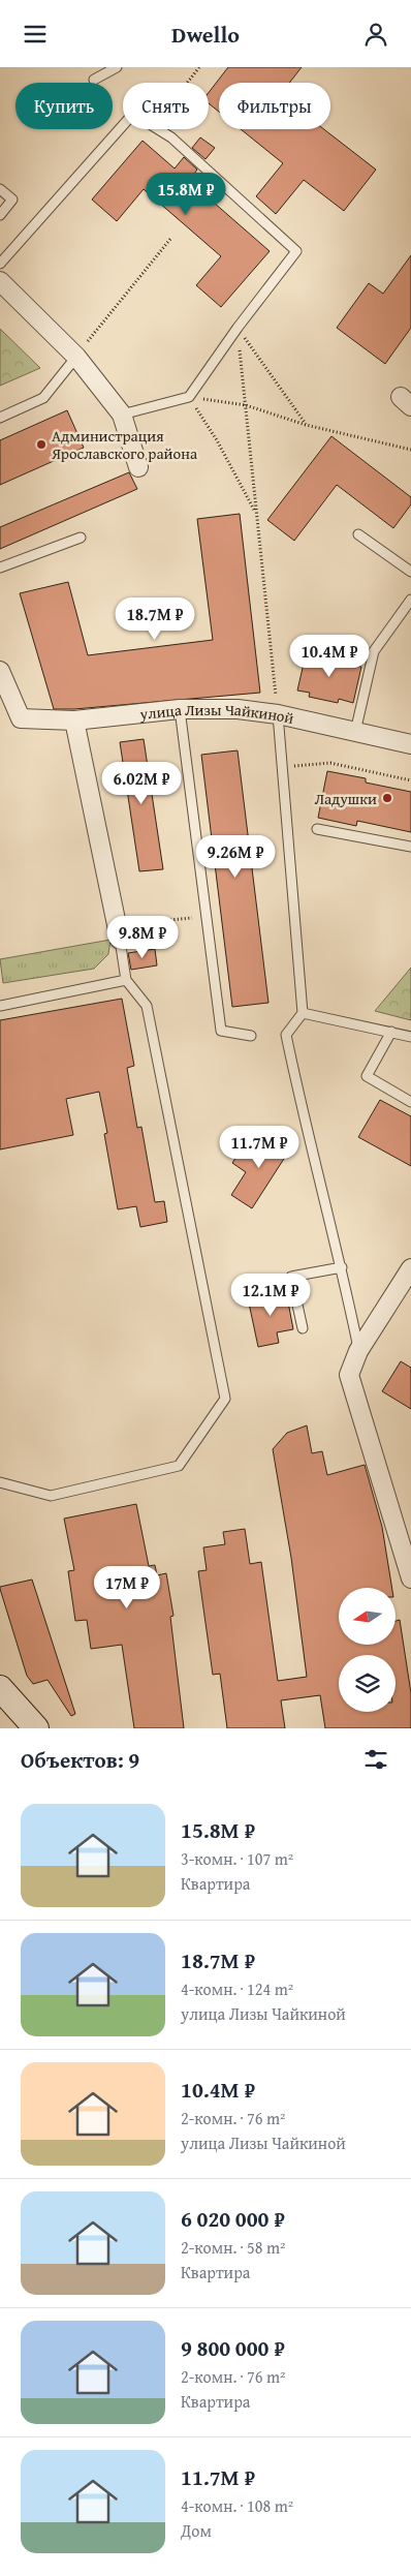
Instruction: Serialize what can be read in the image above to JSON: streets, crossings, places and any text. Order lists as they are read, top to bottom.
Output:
{
  "streets": {
    "street": ["улица Лизы Чайкиной"]
  },
  "places": ["Администрация Ярославского района", "Ладушки"],
  "north": "left",
  "page": {
    "header": "Dwello",
    "chip": ["Купить", "Снять", "Фильтры"],
    "price": [
      "15.8M ₽",
      "18.7M ₽",
      "10.4M ₽",
      "6.02M ₽",
      "9.26M ₽",
      "9.8M ₽",
      "11.7M ₽",
      "12.1M ₽",
      "17M ₽"
    ],
    "heading": "Объектов: 9",
    "list": [
      {
        "name": "15.8M ₽",
        "note": "3-комн. · 107 m² · Квартира"
      },
      {
        "name": "18.7M ₽",
        "note": "4-комн. · 124 m² · улица Лизы Чайкиной"
      },
      {
        "name": "10.4M ₽",
        "note": "2-комн. · 76 m² · улица Лизы Чайкиной"
      },
      {
        "name": "6 020 000 ₽",
        "note": "2-комн. · 58 m² · Квартира"
      },
      {
        "name": "9 800 000 ₽",
        "note": "2-комн. · 76 m² · Квартира"
      },
      {
        "name": "11.7M ₽",
        "note": "4-комн. · 108 m² · Дом"
      }
    ]
  }
}
